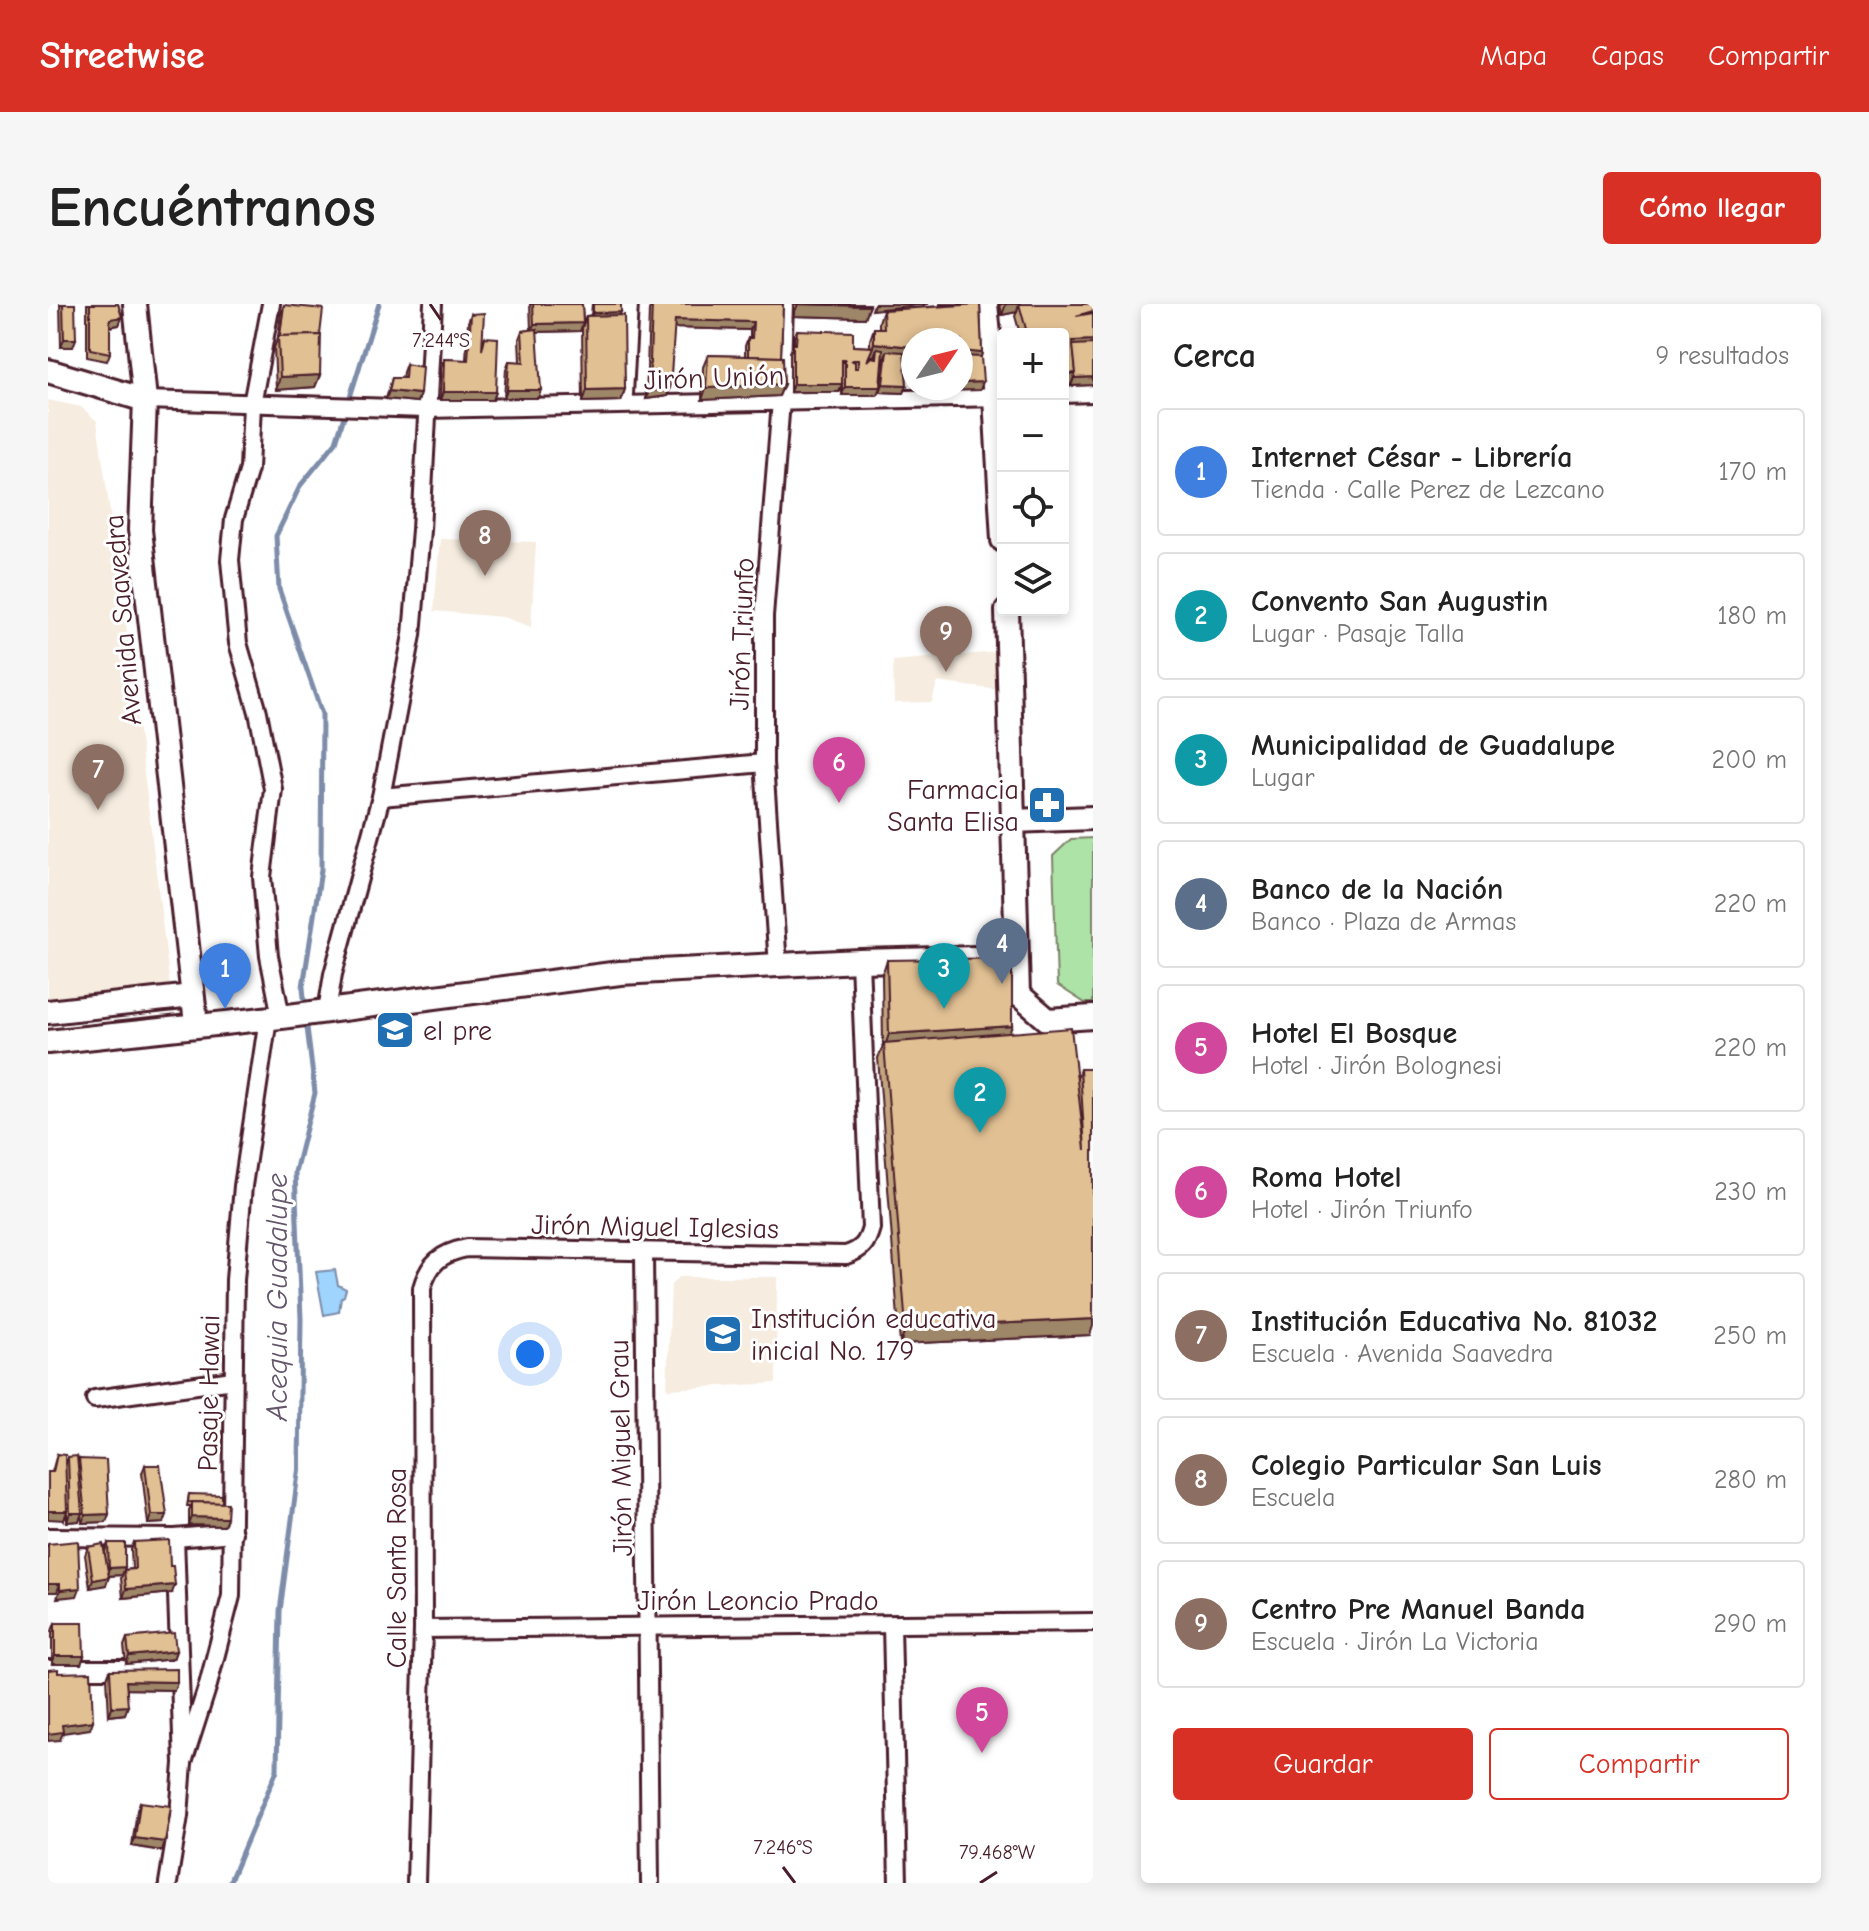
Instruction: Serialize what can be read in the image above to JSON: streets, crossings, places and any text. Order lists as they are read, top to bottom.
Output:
{
  "streets": {
    "street": [
      "Jirón Unión",
      "Avenida Saavedra",
      "Jirón Triunfo",
      "Jirón Miguel Iglesias",
      "Pasaje Hawai",
      "Jirón Miguel Grau",
      "Calle Santa Rosa",
      "Jirón Leoncio Prado"
    ]
  },
  "crossings": [
    ["Jirón Unión", "Avenida Saavedra"],
    ["Jirón Unión", "Jirón Triunfo"],
    ["Jirón Unión", "Pasaje Hawai"],
    ["Jirón Miguel Iglesias", "Jirón Miguel Grau"],
    ["Jirón Miguel Iglesias", "Calle Santa Rosa"],
    ["Jirón Miguel Grau", "Jirón Leoncio Prado"],
    ["Calle Santa Rosa", "Jirón Leoncio Prado"]
  ],
  "water": ["Acequia Guadalupe"],
  "places": {
    "pharmacy": ["Farmacia Santa Elisa"],
    "school or university": ["el pre", "Institución educativa inicial No. 179"]
  },
  "north": "top right",
  "page": {
    "header": "Streetwise",
    "nav": ["Mapa", "Capas", "Compartir"],
    "buttons": [
      "Cómo llegar",
      ["Guardar", "Compartir"]
    ],
    "title": "Encuéntranos",
    "heading": ["Cerca", "9 resultados"],
    "map_buttons": ["+", "−"],
    "list": [
      {
        "mark": "1",
        "name": "Internet César - Librería",
        "note": "Tienda · Calle Perez de Lezcano",
        "value": "170 m"
      },
      {
        "mark": "2",
        "name": "Convento San Augustin",
        "note": "Lugar · Pasaje Talla",
        "value": "180 m"
      },
      {
        "mark": "3",
        "name": "Municipalidad de Guadalupe",
        "note": "Lugar",
        "value": "200 m"
      },
      {
        "mark": "4",
        "name": "Banco de la Nación",
        "note": "Banco · Plaza de Armas",
        "value": "220 m"
      },
      {
        "mark": "5",
        "name": "Hotel El Bosque",
        "note": "Hotel · Jirón Bolognesi",
        "value": "220 m"
      },
      {
        "mark": "6",
        "name": "Roma Hotel",
        "note": "Hotel · Jirón Triunfo",
        "value": "230 m"
      },
      {
        "mark": "7",
        "name": "Institución Educativa No. 81032",
        "note": "Escuela · Avenida Saavedra",
        "value": "250 m"
      },
      {
        "mark": "8",
        "name": "Colegio Particular San Luis",
        "note": "Escuela",
        "value": "280 m"
      },
      {
        "mark": "9",
        "name": "Centro Pre Manuel Banda",
        "note": "Escuela · Jirón La Victoria",
        "value": "290 m"
      }
    ],
    "pins": [
      "8",
      "9",
      "6",
      "7",
      "4",
      "1",
      "3",
      "2",
      "5"
    ]
  },
  "coordinates": ["7.244°S", "7.246°S", "79.468°W"]
}
